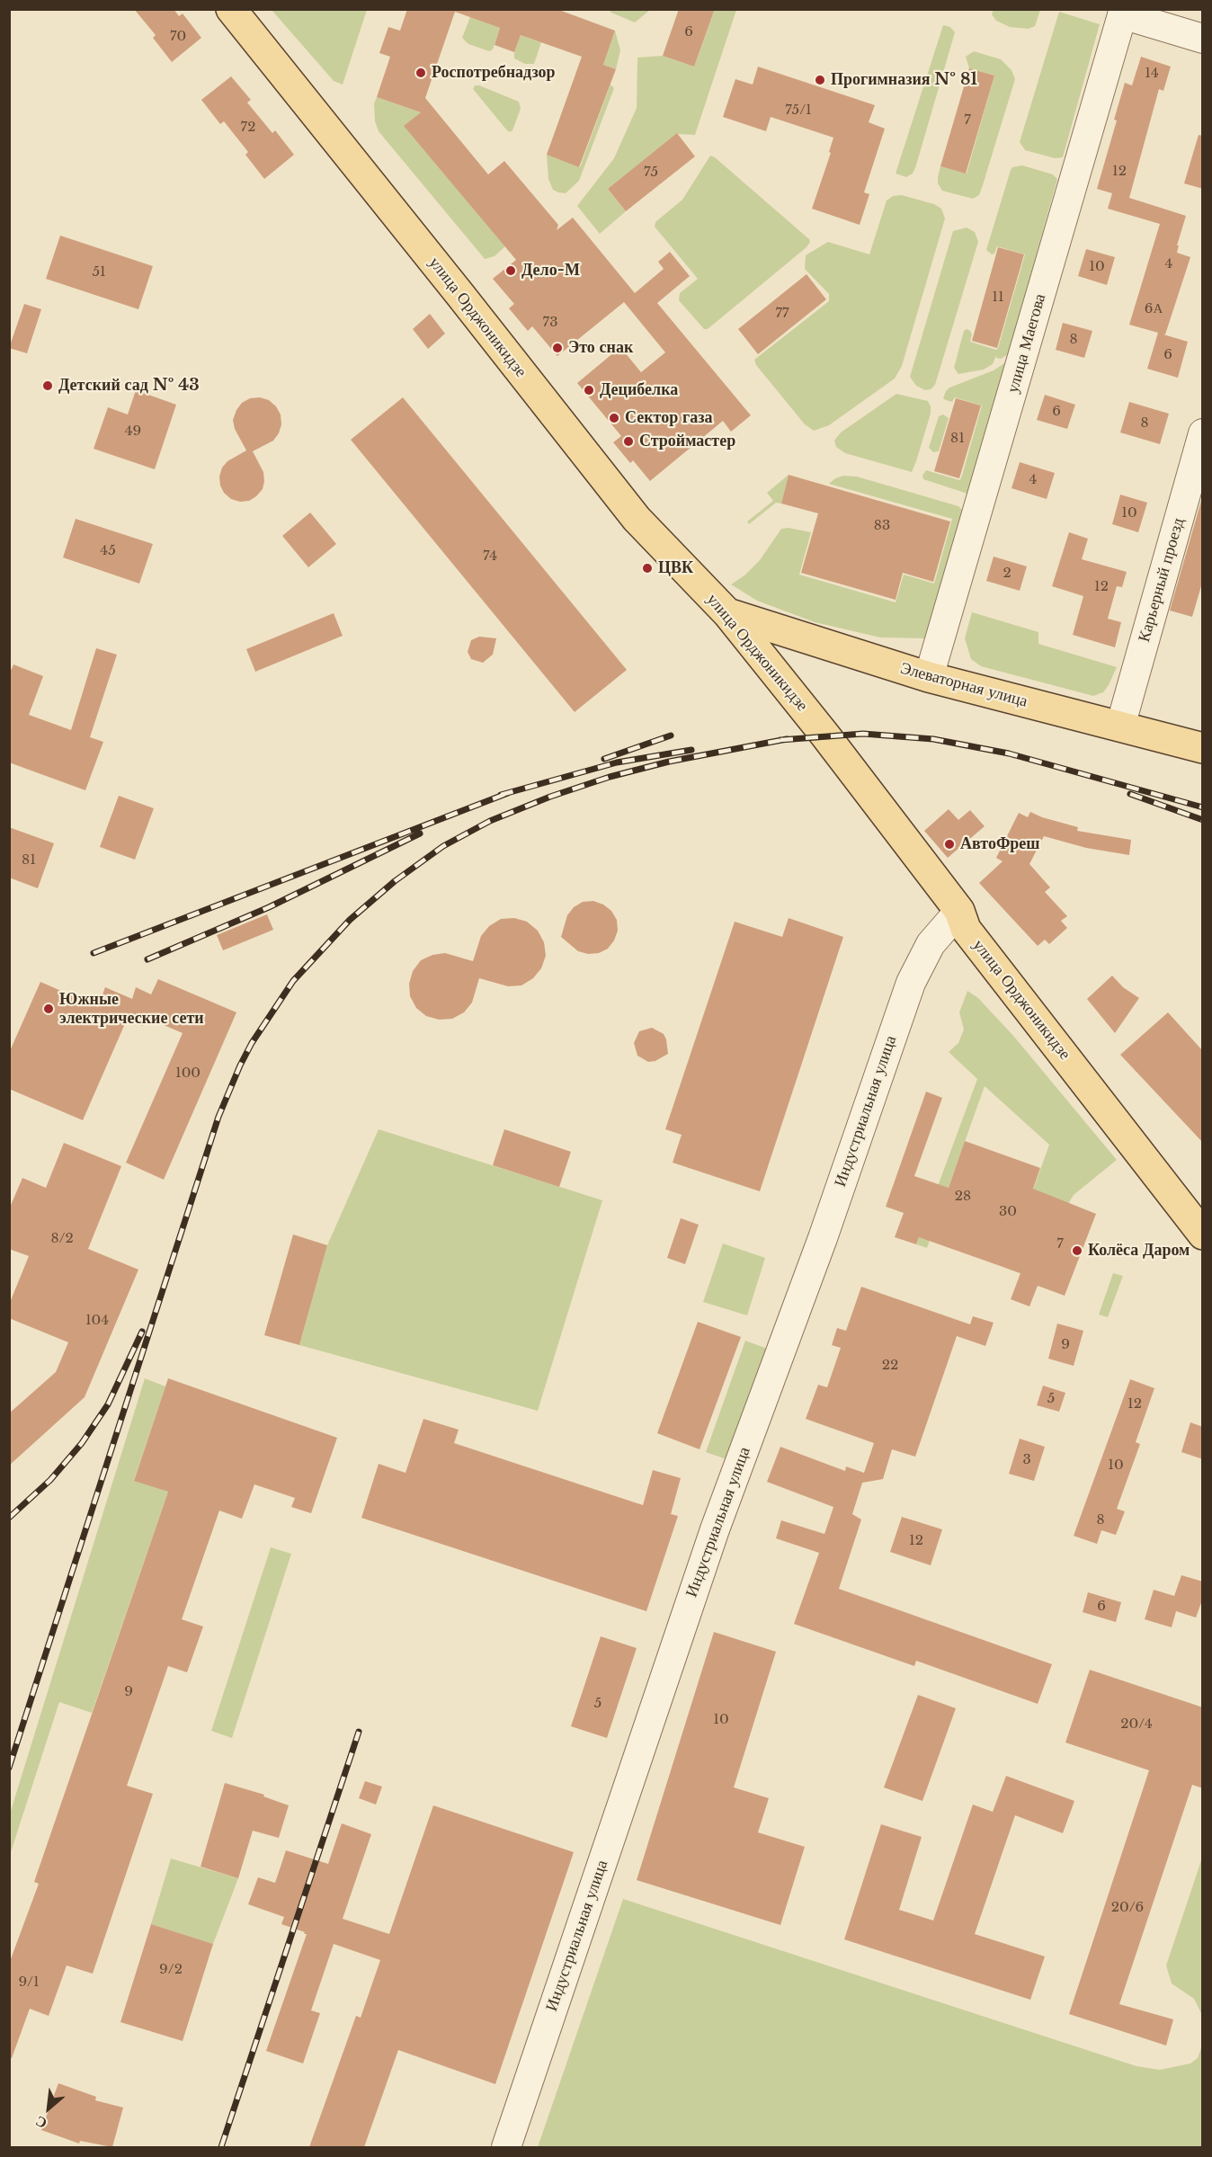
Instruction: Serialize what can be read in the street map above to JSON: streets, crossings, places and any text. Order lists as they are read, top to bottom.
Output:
{
  "streets": {
    "main road": ["улица Орджоникидзе", "Элеваторная улица"],
    "street": ["улица Маегова", "Карьерный проезд", "Индустриальная улица"]
  },
  "crossings": [
    ["улица Орджоникидзе", "Элеваторная улица"],
    ["улица Орджоникидзе", "Индустриальная улица"],
    ["улица Маегова", "Элеваторная улица"],
    ["Карьерный проезд", "Элеваторная улица"]
  ],
  "places": [
    "Роспотребнадзор",
    "Прогимназия № 81",
    "Дело-М",
    "Это снак",
    "Детский сад № 43",
    "Децибелка",
    "Сектор газа",
    "Строймастер",
    "ЦВК",
    "АвтоФреш",
    "Южные электрические сети",
    "Колёса Даром"
  ],
  "house_numbers": [
    "6",
    "70",
    "14",
    "75/1",
    "7",
    "72",
    "12",
    "75",
    "4",
    "10",
    "51",
    "11",
    "6А",
    "77",
    "73",
    "8",
    "6",
    "6",
    "8",
    "49",
    "81",
    "4",
    "10",
    "83",
    "45",
    "74",
    "2",
    "12",
    "81",
    "100",
    "28",
    "30",
    "8/2",
    "7",
    "104",
    "9",
    "22",
    "5",
    "12",
    "3",
    "10",
    "8",
    "12",
    "6",
    "9",
    "5",
    "10",
    "20/4",
    "20/6",
    "9/2",
    "9/1"
  ],
  "north": "bottom left"
}
